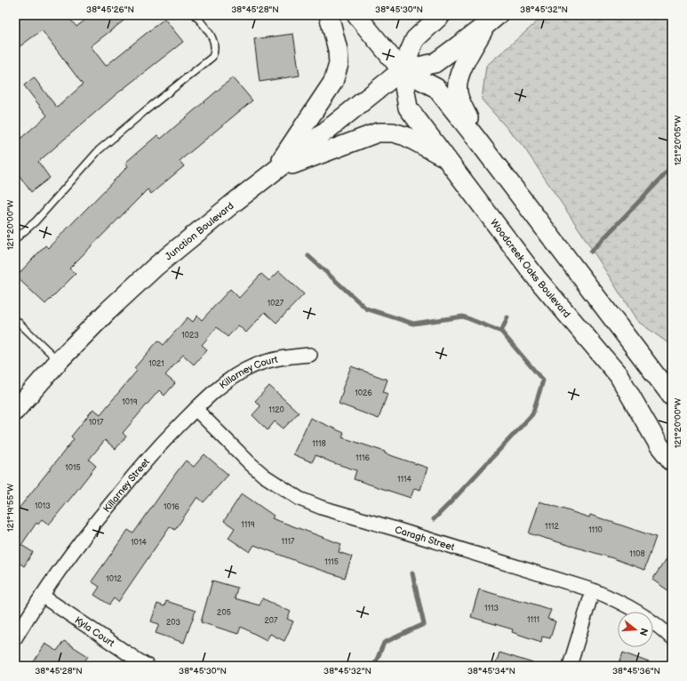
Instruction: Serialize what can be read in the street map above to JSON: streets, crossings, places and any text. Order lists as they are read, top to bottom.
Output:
{
  "streets": {
    "main road": ["Junction Boulevard", "Woodcreek Oaks Boulevard"],
    "street": [
      "Killarney Court",
      "Killarney Street",
      "Caragh Street",
      "Kyla Court"
    ]
  },
  "crossings": [
    ["Junction Boulevard", "Woodcreek Oaks Boulevard"],
    ["Killarney Court", "Killarney Street"],
    ["Killarney Court", "Caragh Street"],
    ["Killarney Street", "Caragh Street"],
    ["Killarney Street", "Kyla Court"]
  ],
  "house_numbers": [
    "1027",
    "1023",
    "1021",
    "1026",
    "1019",
    "1120",
    "1017",
    "1118",
    "1116",
    "1015",
    "1114",
    "1013",
    "1016",
    "1119",
    "1112",
    "1110",
    "1117",
    "1014",
    "1108",
    "1115",
    "1012",
    "1113",
    "205",
    "1111",
    "207",
    "203"
  ],
  "north": "right",
  "coordinates": [
    "38°45'26\"N",
    "38°45'28\"N",
    "38°45'30\"N",
    "38°45'32\"N",
    "121°20'05\"W",
    "121°20'00\"W",
    "121°19'55\"W",
    "38°45'34\"N",
    "38°45'36\"N"
  ]
}
